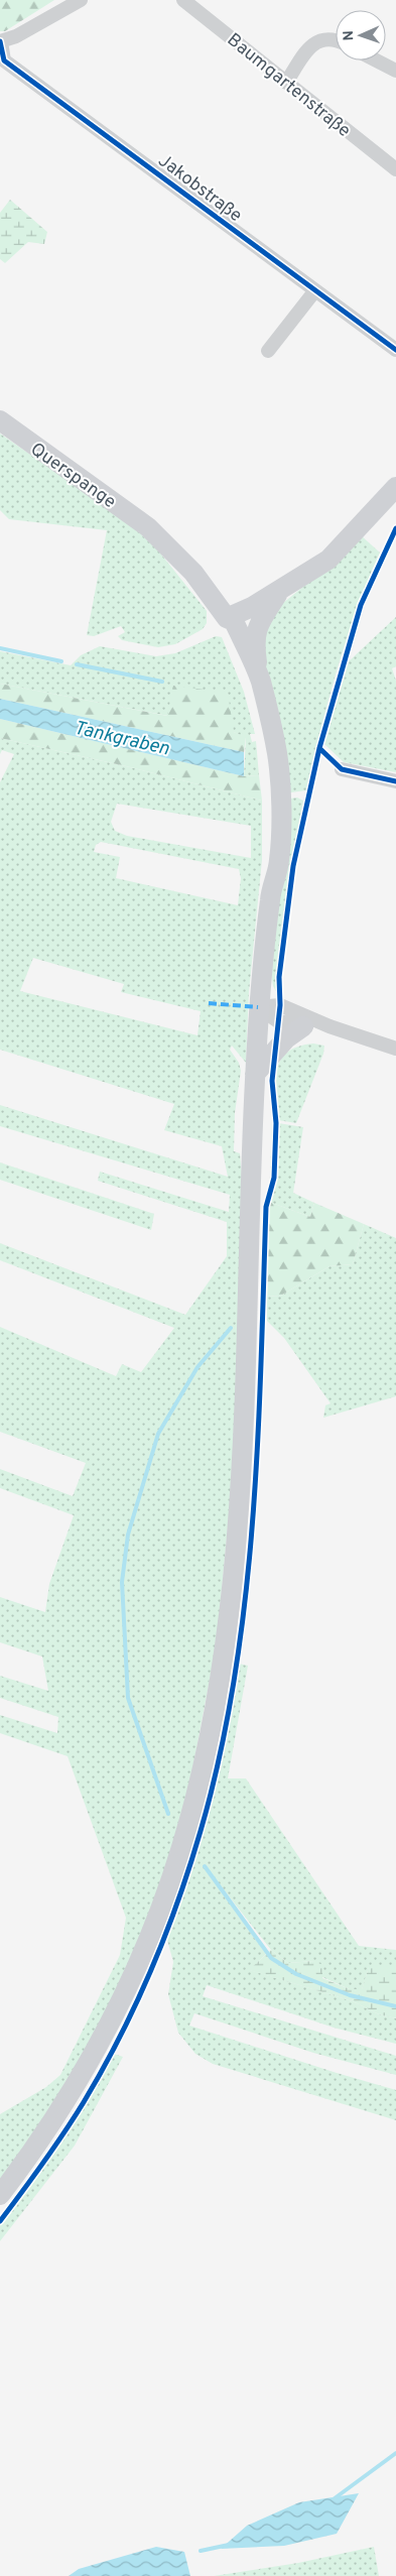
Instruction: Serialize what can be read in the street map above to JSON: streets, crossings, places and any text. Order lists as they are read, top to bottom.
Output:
{
  "streets": {
    "main road": ["Querspange"],
    "street": ["Baumgartenstraße", "Jakobstraße"]
  },
  "water": ["Tankgraben"],
  "north": "left"
}
